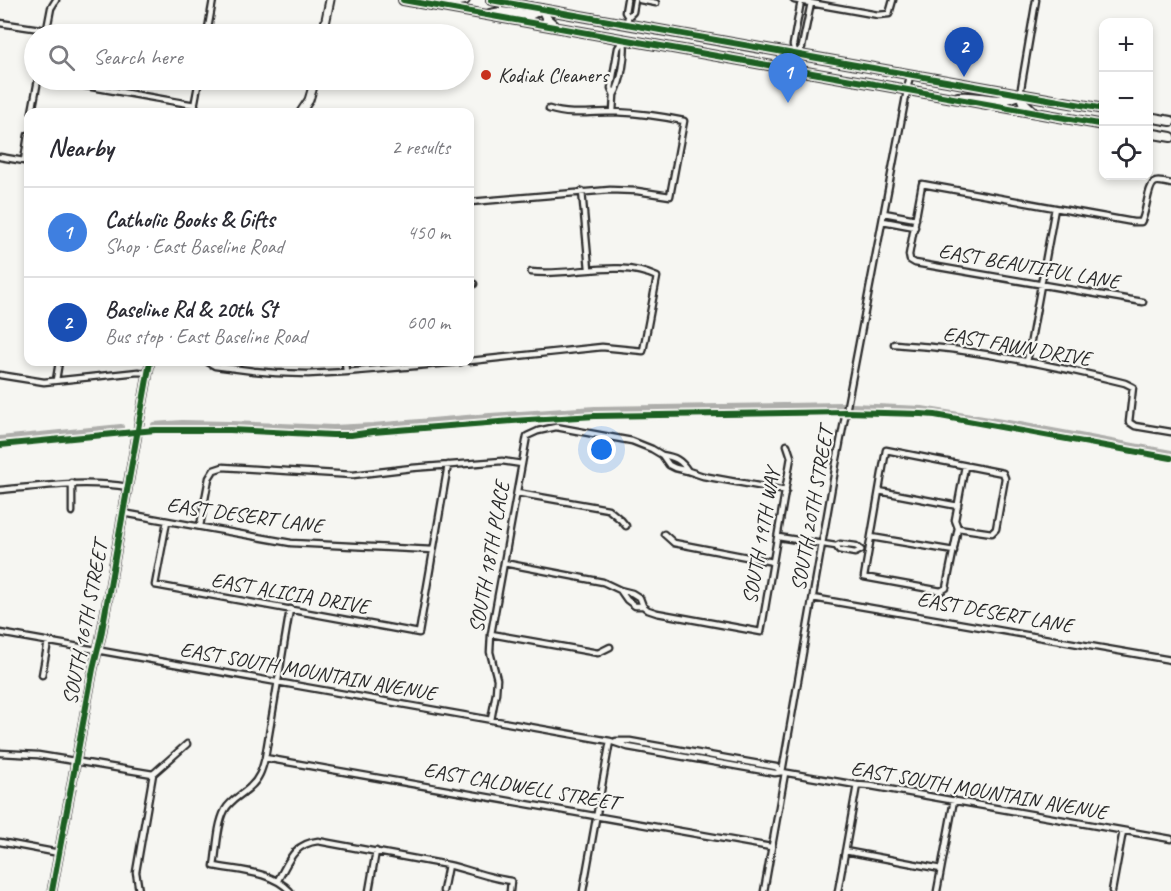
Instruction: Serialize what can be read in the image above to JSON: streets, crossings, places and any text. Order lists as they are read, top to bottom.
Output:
{
  "streets": {
    "main road": ["SOUTH 16TH STREET"],
    "street": [
      "EAST BEAUTIFUL LANE",
      "EAST FAWN DRIVE",
      "SOUTH 20TH STREET",
      "EAST DESERT LANE",
      "SOUTH 19TH WAY",
      "SOUTH 18TH PLACE",
      "EAST ALICIA DRIVE",
      "EAST SOUTH MOUNTAIN AVENUE",
      "EAST CALDWELL STREET"
    ]
  },
  "crossings": [
    ["SOUTH 20TH STREET", "EAST DESERT LANE"],
    ["SOUTH 20TH STREET", "EAST SOUTH MOUNTAIN AVENUE"],
    ["SOUTH 20TH STREET", "EAST CALDWELL STREET"],
    ["EAST DESERT LANE", "EAST ALICIA DRIVE"],
    ["EAST DESERT LANE", "SOUTH 16TH STREET"],
    ["SOUTH 19TH WAY", "SOUTH 18TH PLACE"],
    ["SOUTH 18TH PLACE", "EAST SOUTH MOUNTAIN AVENUE"],
    ["SOUTH 16TH STREET", "EAST SOUTH MOUNTAIN AVENUE"]
  ],
  "places": ["Kodiak Cleaners"],
  "page": {
    "map_buttons": ["+", "−"],
    "search": "Search here",
    "pins": ["2", "1"],
    "heading": ["Nearby", "2 results"],
    "list": [
      {
        "mark": "1",
        "name": "Catholic Books & Gifts",
        "note": "Shop · East Baseline Road",
        "value": "450 m"
      },
      {
        "mark": "2",
        "name": "Baseline Rd & 20th St",
        "note": "Bus stop · East Baseline Road",
        "value": "600 m"
      }
    ]
  }
}
